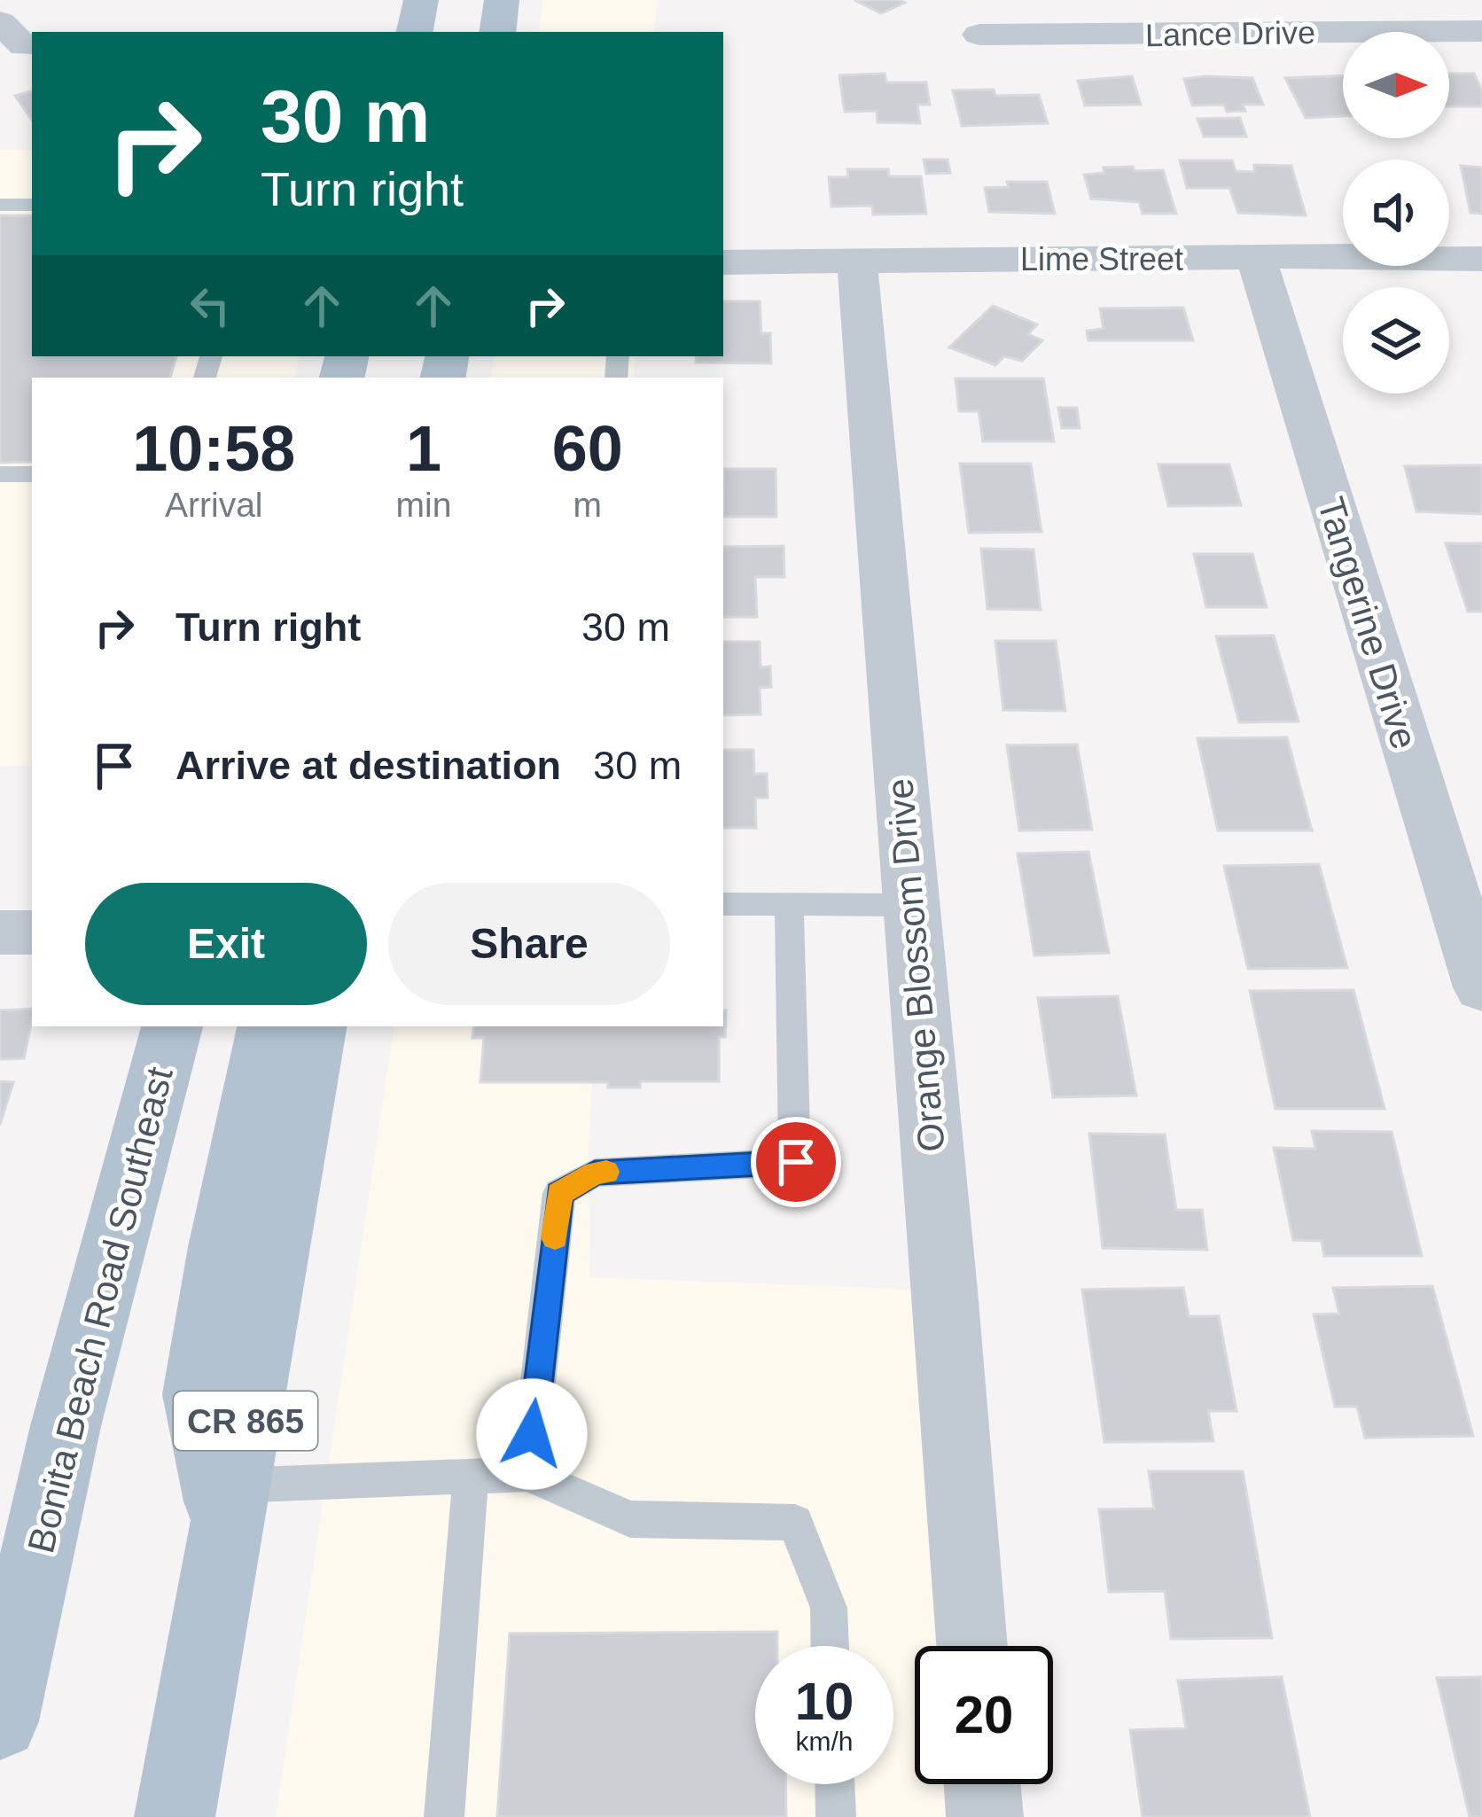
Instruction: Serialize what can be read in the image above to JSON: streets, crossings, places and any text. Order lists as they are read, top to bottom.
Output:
{
  "streets": {
    "main road": ["Bonita Beach Road Southeast", "CR 865"],
    "street": [
      "Lance Drive",
      "Lime Street",
      "Tangerine Drive",
      "Orange Blossom Drive"
    ]
  },
  "crossings": [
    ["Lime Street", "Tangerine Drive"],
    ["Lime Street", "Orange Blossom Drive"]
  ],
  "north": "right",
  "page": {
    "turn": ["30 m", "Turn right"],
    "eta": [
      "10:58",
      "Arrival",
      "1",
      "min",
      "60",
      "m"
    ],
    "list": [
      {
        "name": "Turn right",
        "value": "30 m"
      },
      {
        "name": "Arrive at destination",
        "value": "30 m"
      }
    ],
    "buttons": ["Exit", "Share"],
    "speed": "10 km/h",
    "limit": "20"
  }
}
